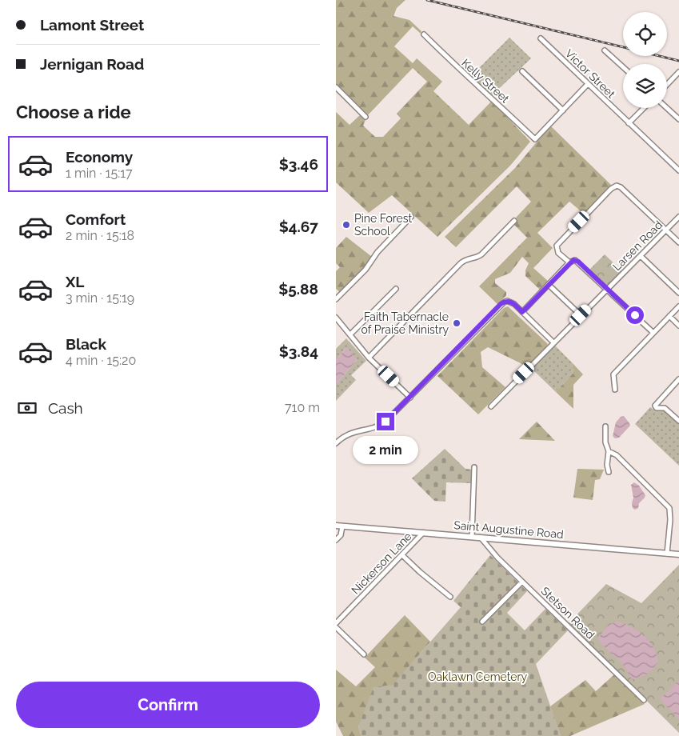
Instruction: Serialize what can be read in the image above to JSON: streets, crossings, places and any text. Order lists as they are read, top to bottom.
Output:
{
  "streets": {
    "main road": ["Saint Augustine Road"],
    "street": [
      "Victor Street",
      "Kelly Street",
      "Larsen Road",
      "Nickerson Lane",
      "Stetson Road"
    ]
  },
  "crossings": [
    ["Saint Augustine Road", "Nickerson Lane"],
    ["Saint Augustine Road", "Stetson Road"]
  ],
  "parks": ["Oaklawn Cemetery"],
  "places": ["Pine Forest School", "Faith Tabernacle of Praise Ministry"],
  "page": {
    "banner": ["Lamont Street", "Jernigan Road"],
    "heading": "Choose a ride",
    "list": [
      {
        "name": "Economy",
        "note": "1 min · 15:17",
        "value": "$3.46"
      },
      {
        "name": "Comfort",
        "note": "2 min · 15:18",
        "value": "$4.67"
      },
      {
        "name": "XL",
        "note": "3 min · 15:19",
        "value": "$5.88"
      },
      {
        "name": "Black",
        "note": "4 min · 15:20",
        "value": "$3.84"
      }
    ],
    "pay": ["Cash", "710 m"],
    "bubble": "2 min",
    "buttons": "Confirm"
  }
}
